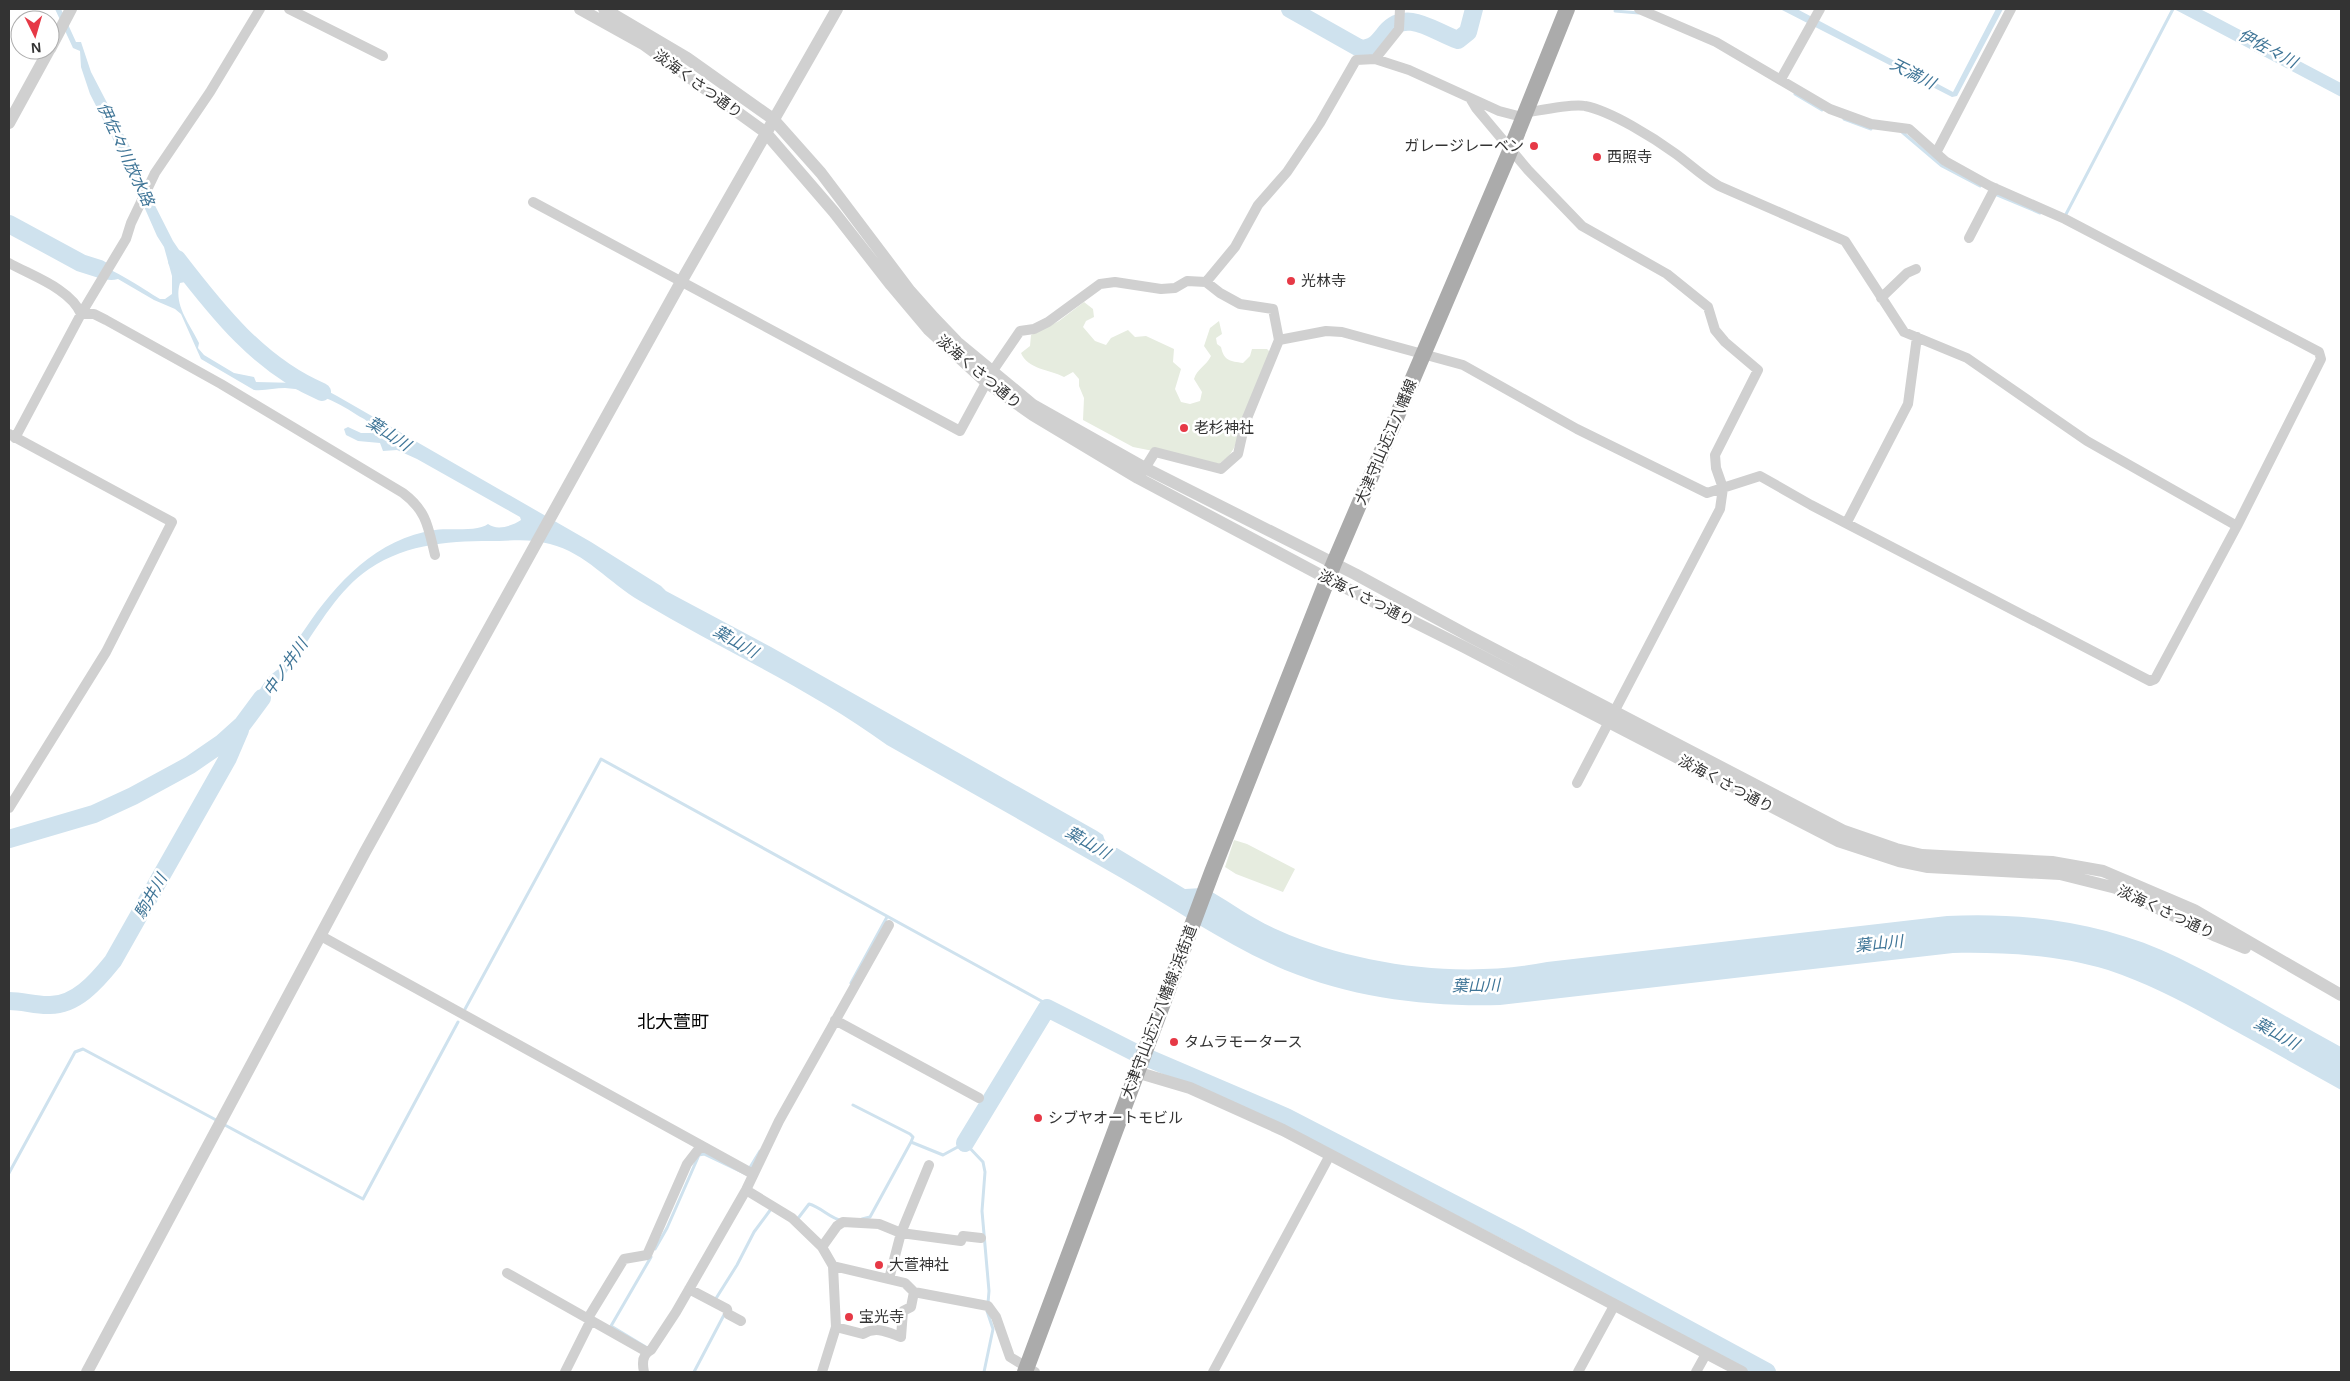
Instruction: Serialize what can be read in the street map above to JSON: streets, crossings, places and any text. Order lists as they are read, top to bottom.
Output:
{
  "streets": {
    "main road": ["大津守山近江八幡線", "大津守山近江八幡線;浜街道"],
    "street": ["淡海くさつ通り"]
  },
  "crossings": [
    ["淡海くさつ通り", "大津守山近江八幡線"],
    ["大津守山近江八幡線", "大津守山近江八幡線;浜街道"]
  ],
  "districts": ["北大萱町"],
  "water": [
    "伊佐々川",
    "天満川",
    "伊佐々川放水路",
    "葉山川",
    "中ノ井川",
    "駒井川"
  ],
  "places": [
    "ガレージレーベン",
    "西照寺",
    "光林寺",
    "老杉神社",
    "タムラモータース",
    "シブヤオートモビル",
    "大萱神社",
    "宝光寺"
  ],
  "north": "bottom"
}
